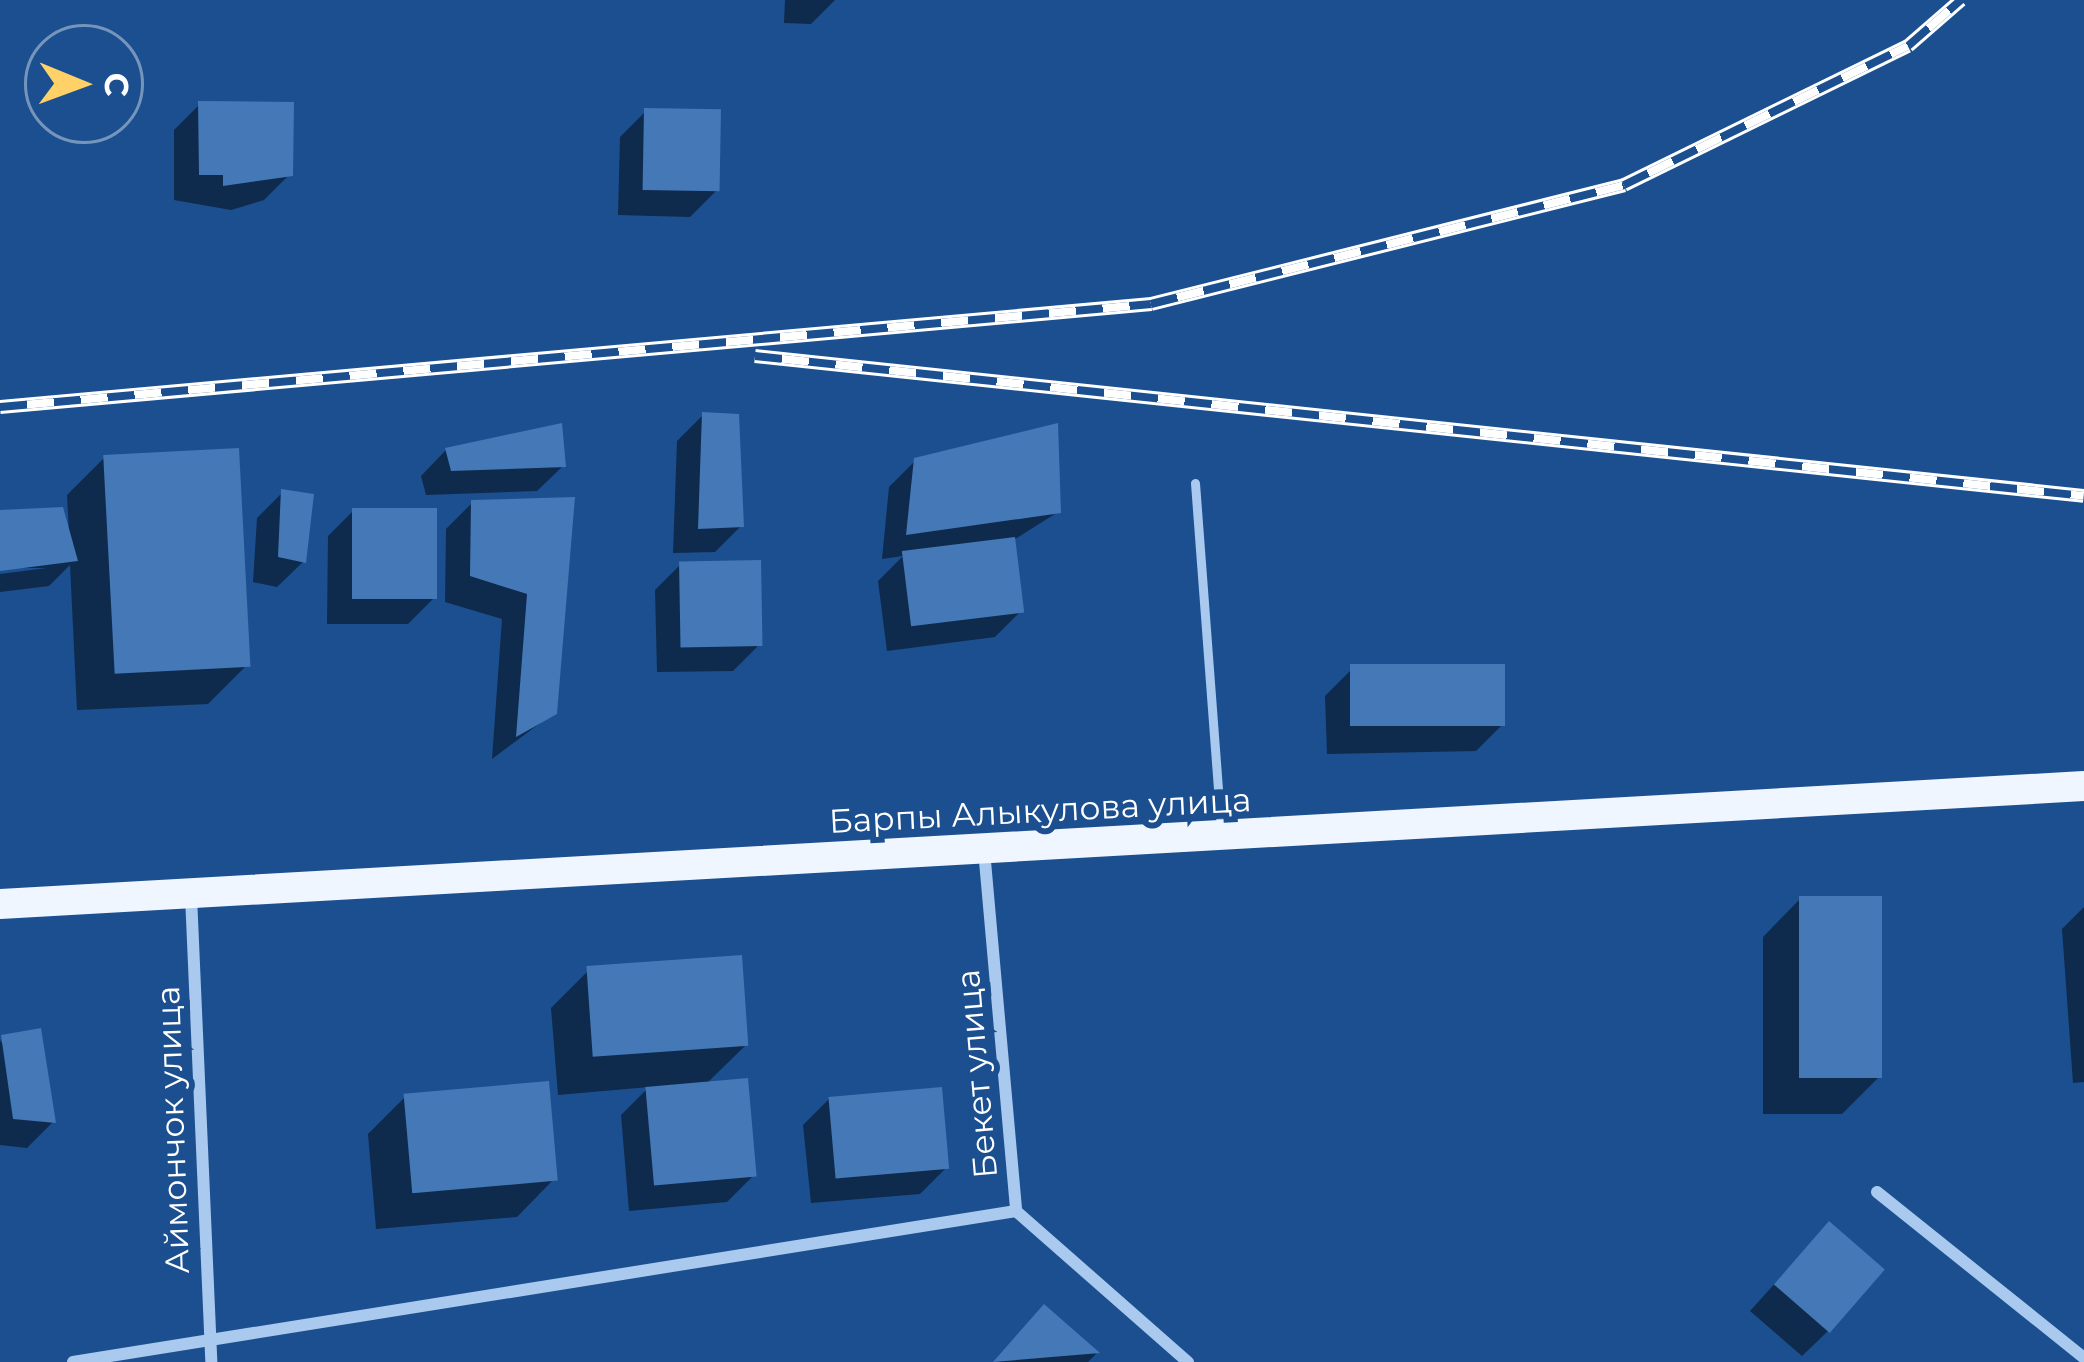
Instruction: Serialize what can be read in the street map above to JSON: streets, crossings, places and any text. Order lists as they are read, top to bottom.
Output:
{
  "streets": {
    "main road": ["Барпы Алыкулова улица"],
    "street": ["Бекет улица", "Аймончок улица"]
  },
  "crossings": [
    ["Барпы Алыкулова улица", "Бекет улица"],
    ["Барпы Алыкулова улица", "Аймончок улица"]
  ],
  "north": "right"
}
